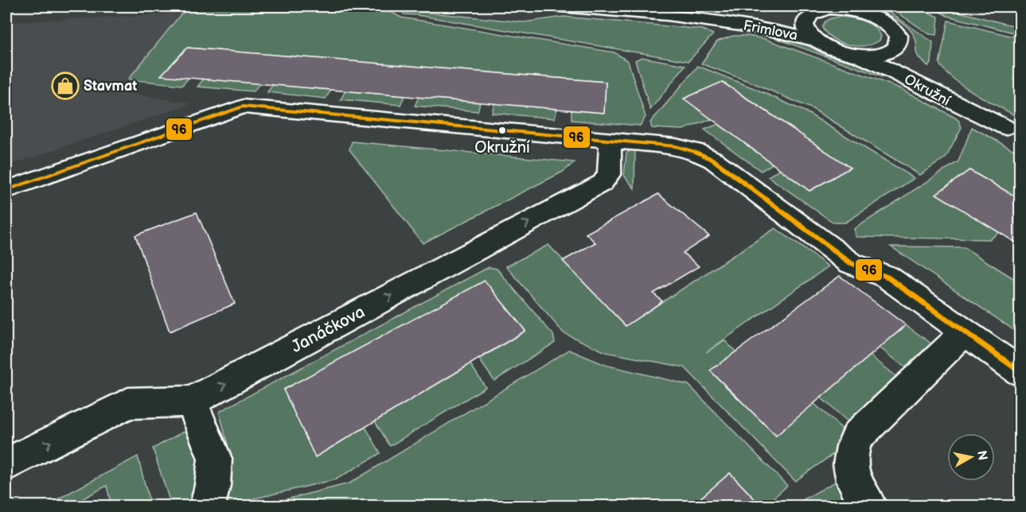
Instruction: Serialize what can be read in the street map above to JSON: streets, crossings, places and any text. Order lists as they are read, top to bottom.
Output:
{
  "streets": {
    "street": ["Frimlova", "Okružní", "Janáčkova"]
  },
  "crossings": [
    ["Frimlova", "Okružní"]
  ],
  "one_way": ["Janáčkova"],
  "places": {
    "shop": ["Stavmat"],
    "other": ["Okružní"]
  },
  "lines": ["transit line 96"],
  "north": "right"
}
